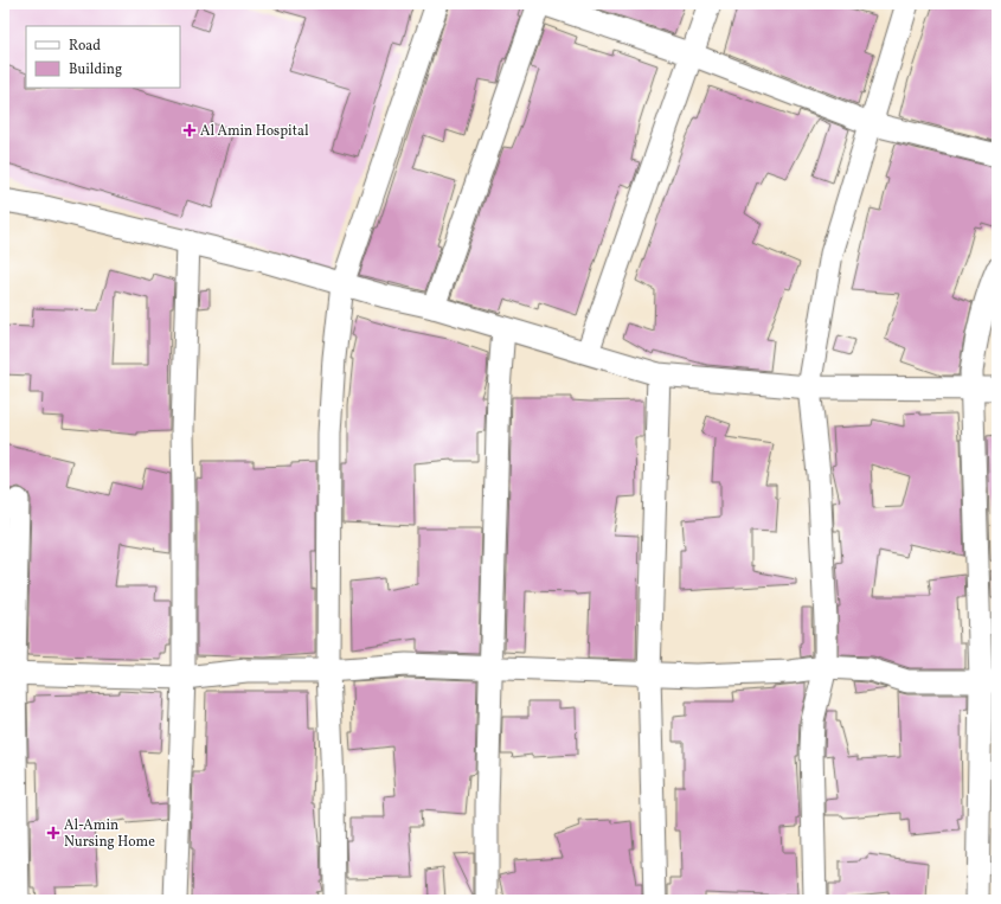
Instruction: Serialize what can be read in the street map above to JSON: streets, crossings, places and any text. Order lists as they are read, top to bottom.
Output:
{
  "places": {
    "health": ["Al Amin Hospital", "Al-Amin Nursing Home"]
  },
  "legend": ["Road", "Building"]
}
